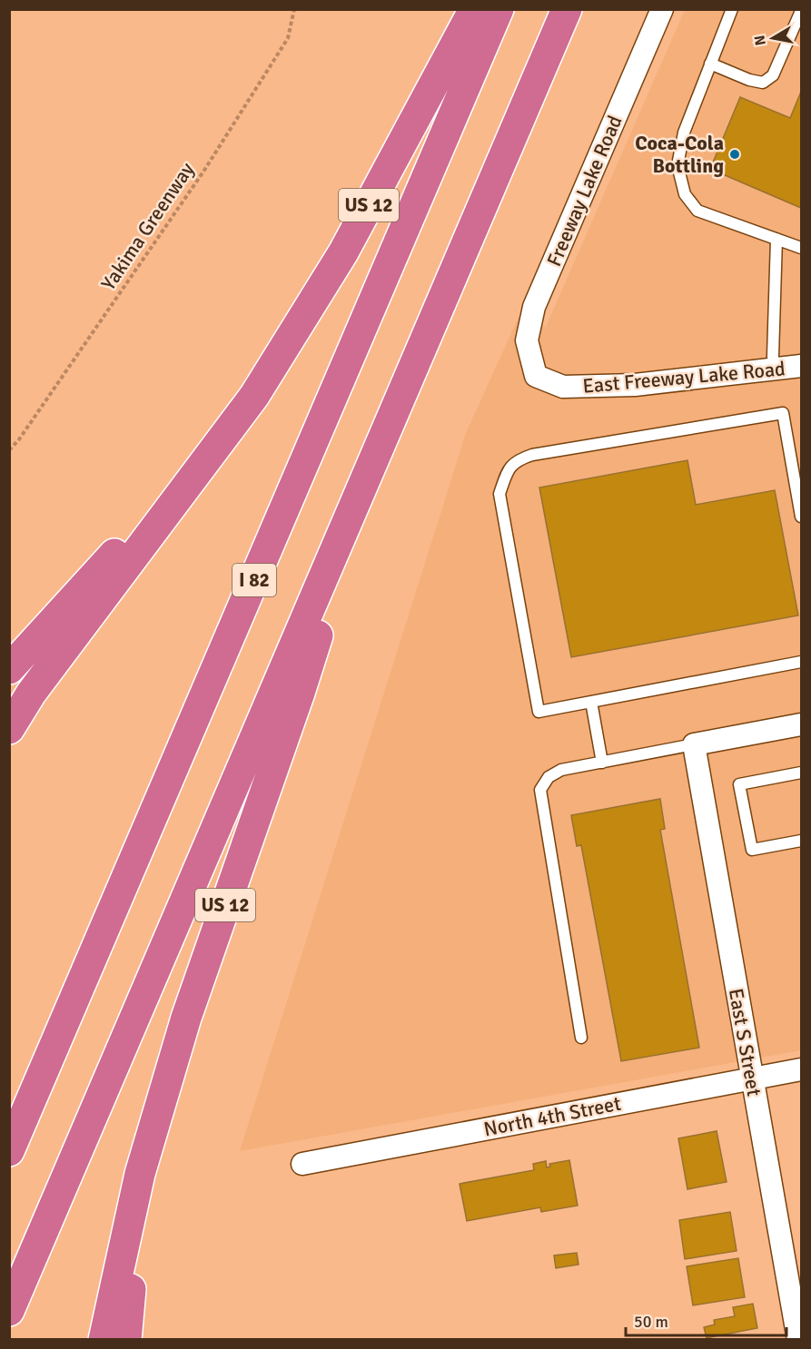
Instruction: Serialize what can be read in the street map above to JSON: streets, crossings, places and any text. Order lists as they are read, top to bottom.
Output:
{
  "streets": {
    "highway": ["US 12", "I 82"],
    "street": [
      "Freeway Lake Road",
      "East Freeway Lake Road",
      "East S Street",
      "North 4th Street"
    ],
    "path": ["Yakima Greenway"]
  },
  "crossings": [
    ["Freeway Lake Road", "East Freeway Lake Road"],
    ["East S Street", "North 4th Street"]
  ],
  "places": ["Coca-Cola Bottling"],
  "scale_bar": "50 m",
  "north": "left"
}
